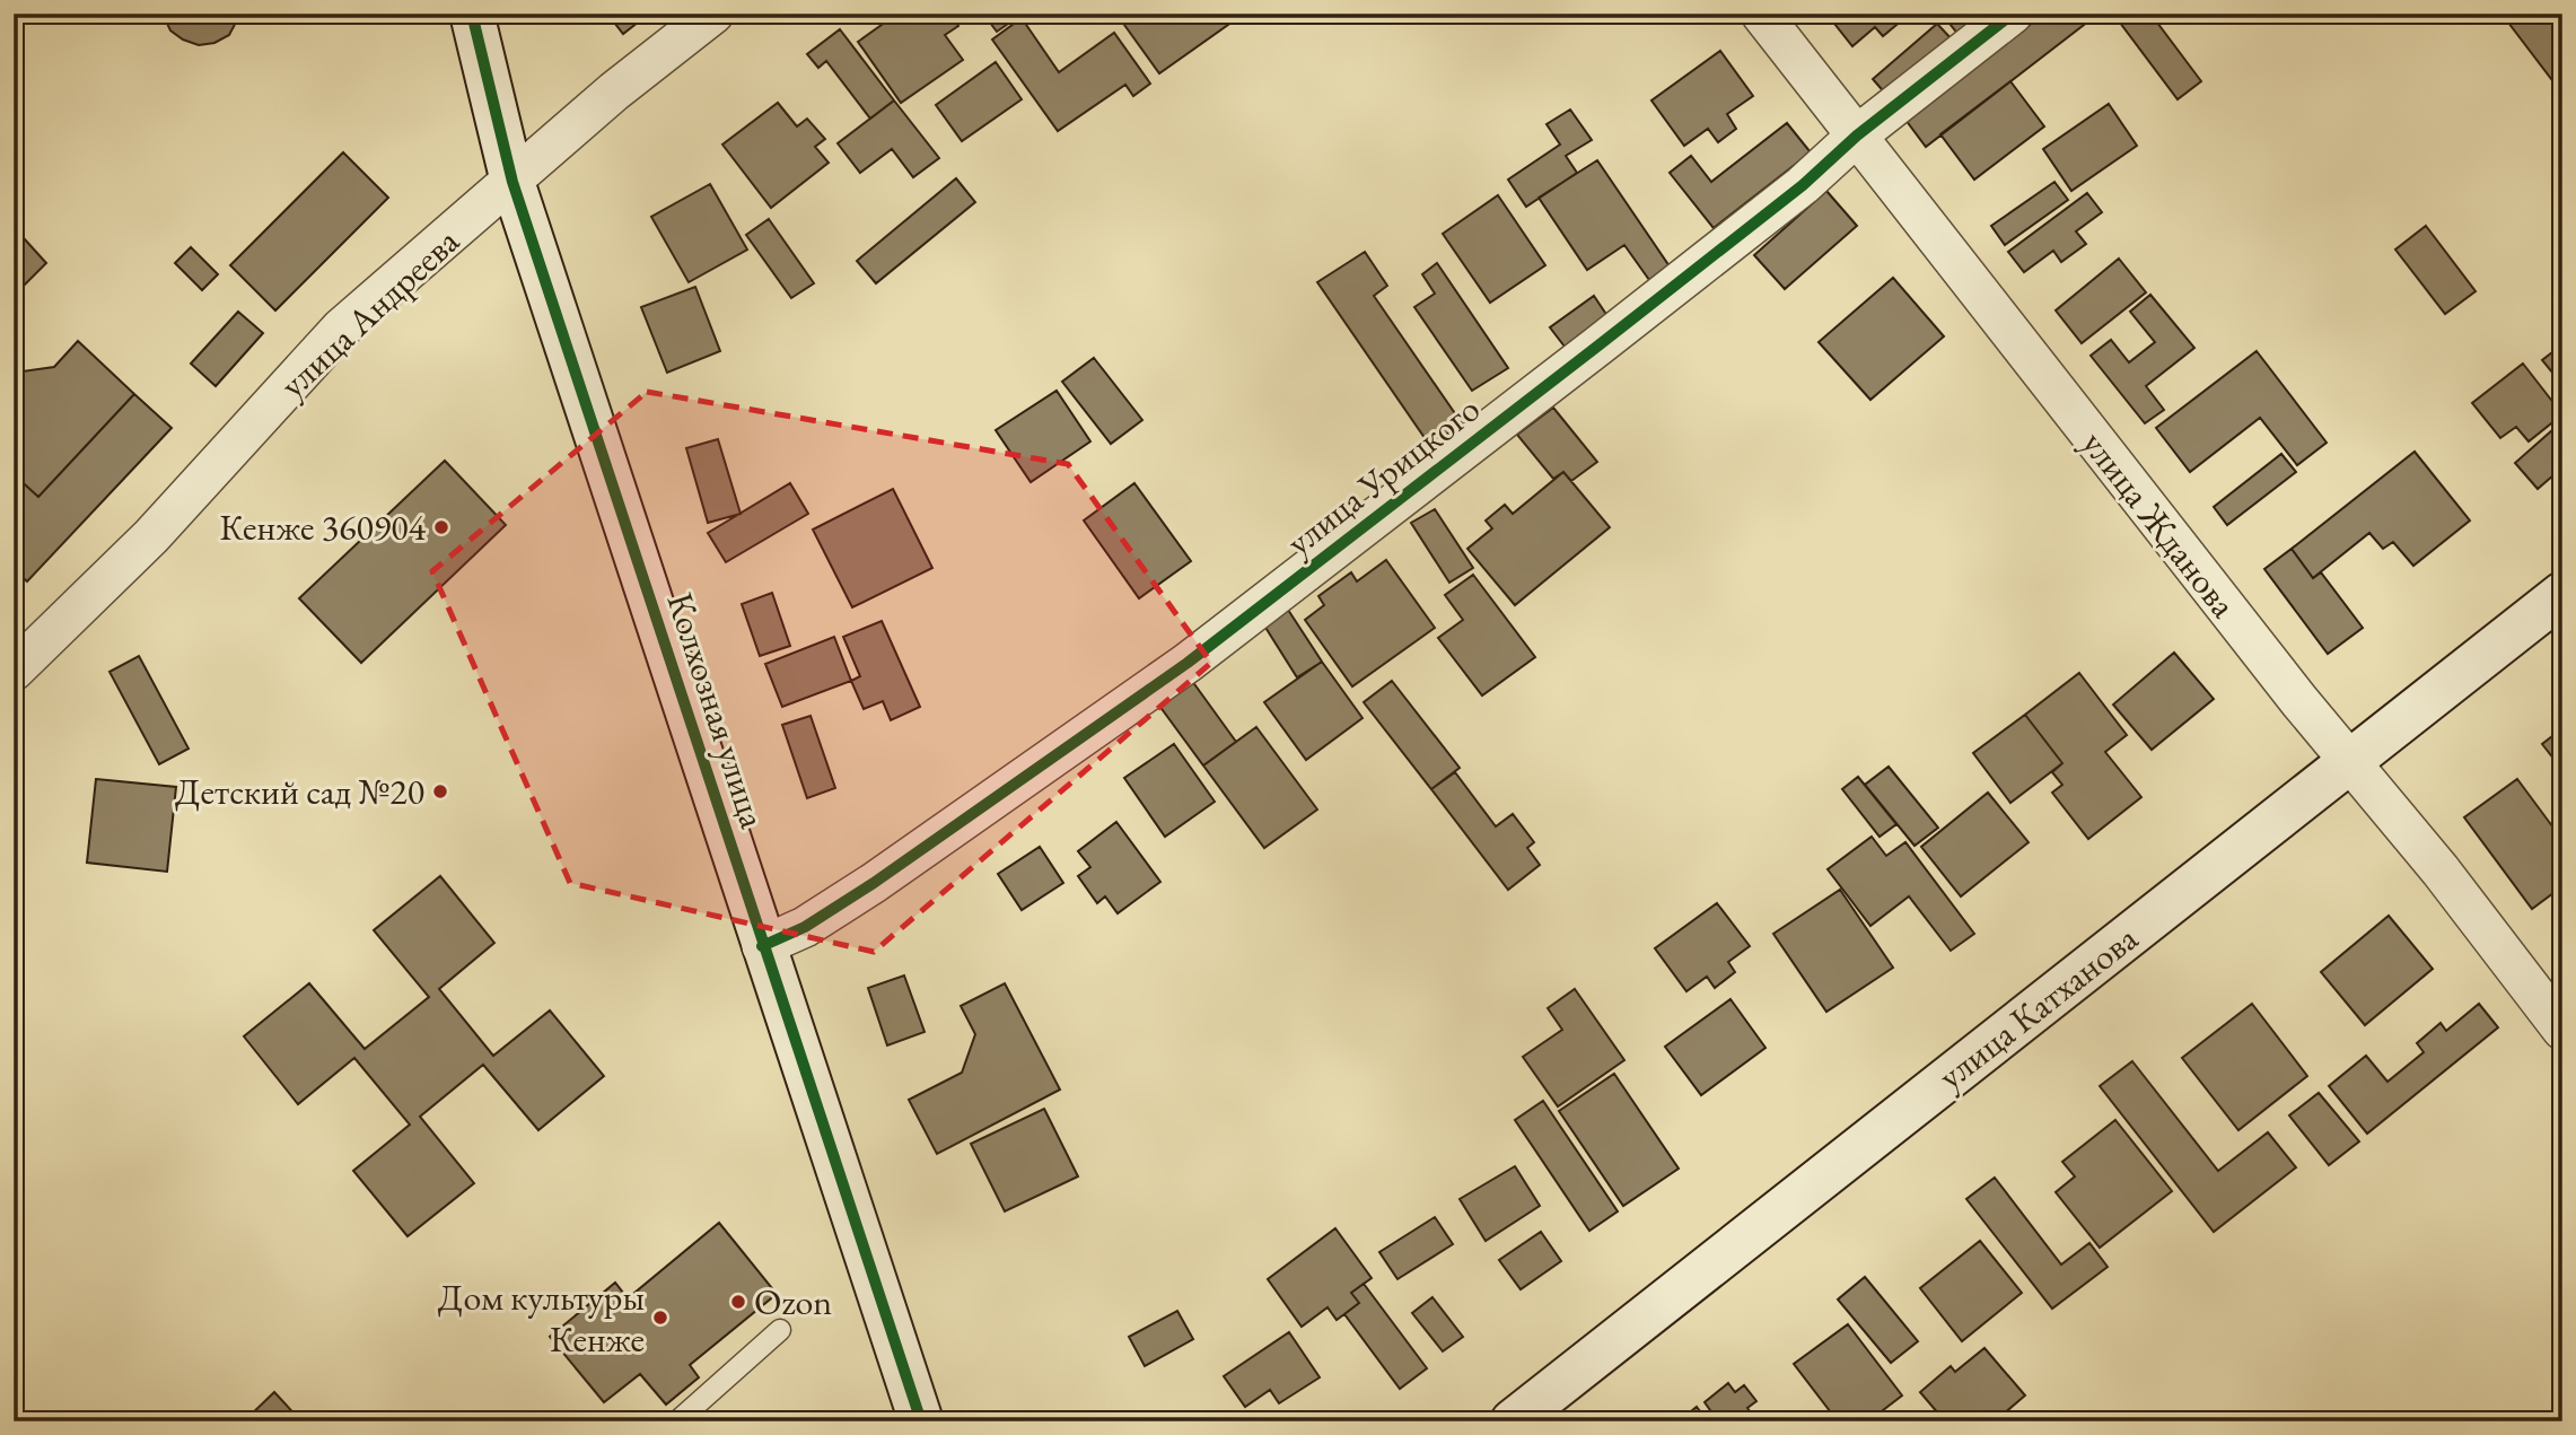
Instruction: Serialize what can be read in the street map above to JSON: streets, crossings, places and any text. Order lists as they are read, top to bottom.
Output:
{
  "streets": {
    "street": [
      "улица Андреева",
      "улица Урицкого",
      "улица Жданова",
      "Колхозная улица",
      "улица Катханова"
    ]
  },
  "crossings": [
    ["улица Андреева", "Колхозная улица"],
    ["улица Урицкого", "улица Жданова"],
    ["улица Урицкого", "Колхозная улица"],
    ["улица Жданова", "улица Катханова"]
  ],
  "places": [
    "Кенже 360904",
    "Детский сад №20",
    "Ozon",
    "Дом культуры Кенже"
  ]
}
